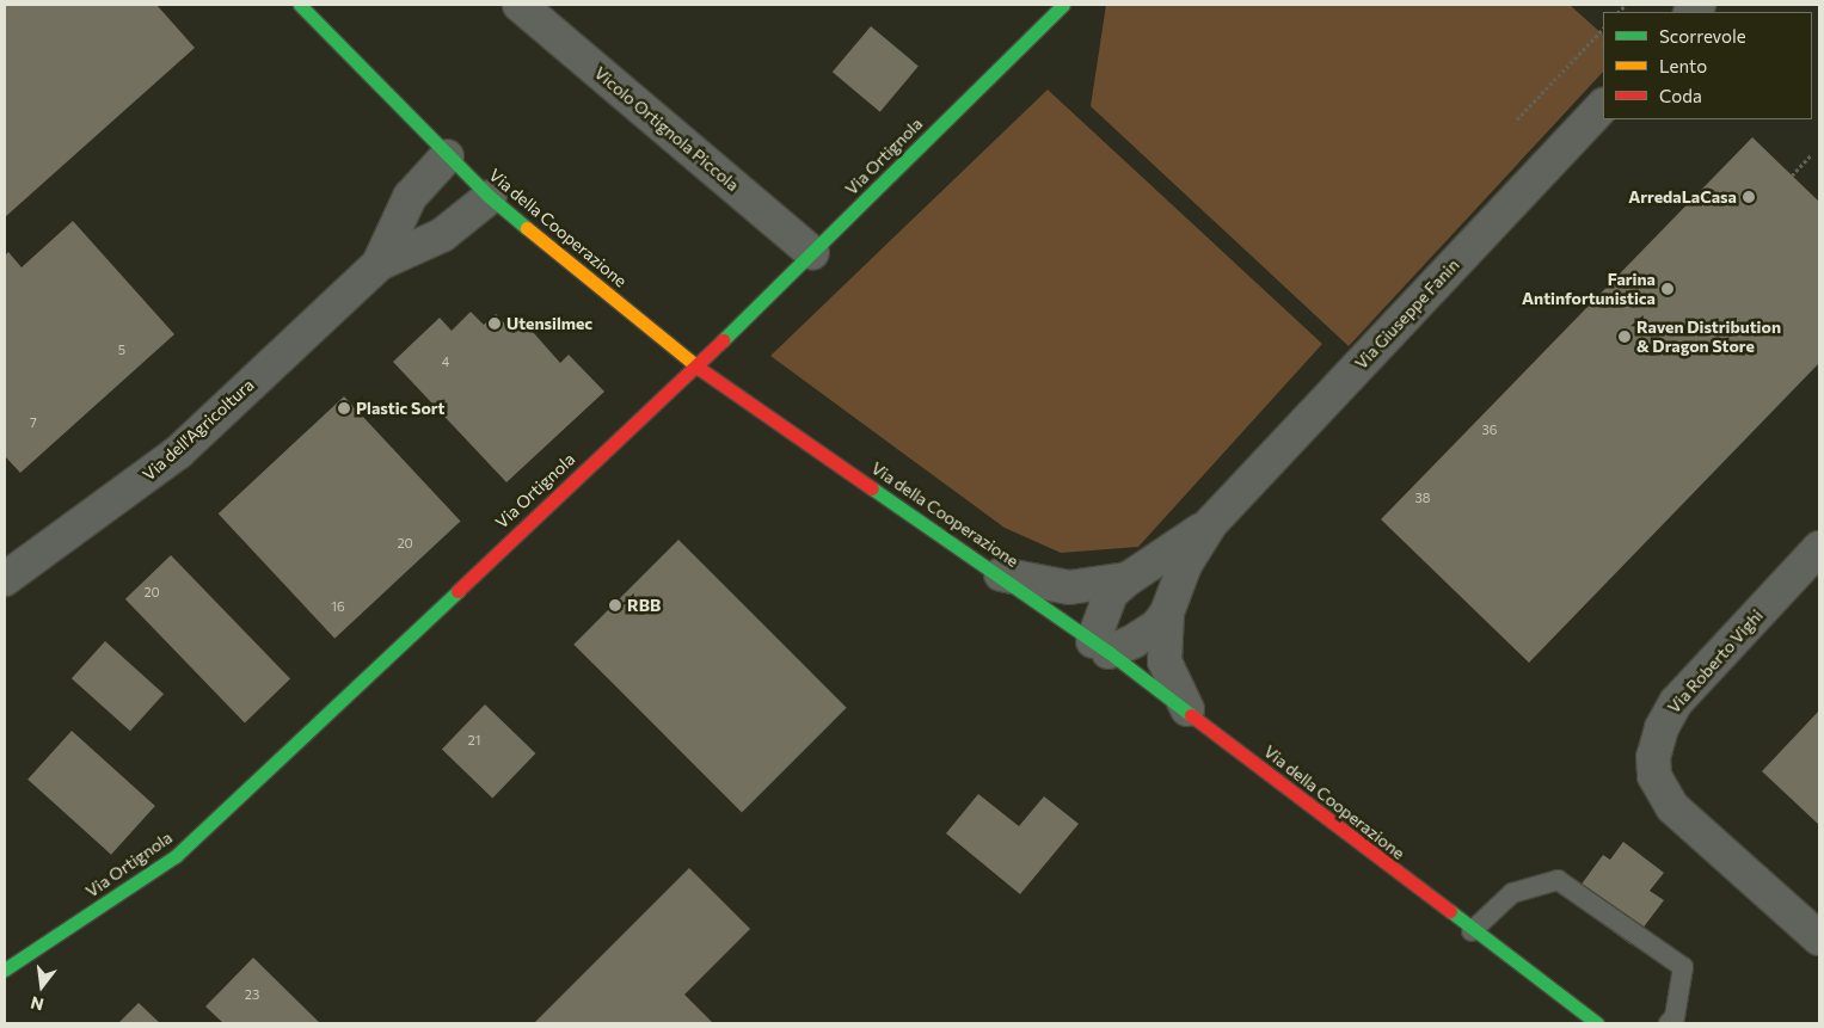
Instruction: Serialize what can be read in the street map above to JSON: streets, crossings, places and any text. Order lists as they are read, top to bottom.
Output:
{
  "streets": {
    "street": [
      "Vicolo Ortignola Piccola",
      "Via Ortignola",
      "Via della Cooperazione",
      "Via Giuseppe Fanin",
      "Via dell'Agricoltura",
      "Via Roberto Vighi"
    ]
  },
  "crossings": [
    ["Vicolo Ortignola Piccola", "Via Ortignola"],
    ["Via Ortignola", "Via della Cooperazione"],
    ["Via della Cooperazione", "Via Giuseppe Fanin"],
    ["Via della Cooperazione", "Via dell'Agricoltura"]
  ],
  "places": [
    "ArredaLaCasa",
    "Farina Antinfortunistica",
    "Utensilmec",
    "Raven Distribution & Dragon Store",
    "Plastic Sort",
    "RBB"
  ],
  "house_numbers": [
    "5",
    "4",
    "7",
    "36",
    "38",
    "20",
    "20",
    "16",
    "21",
    "23"
  ],
  "legend": ["Scorrevole", "Lento", "Coda"],
  "north": "bottom"
}
